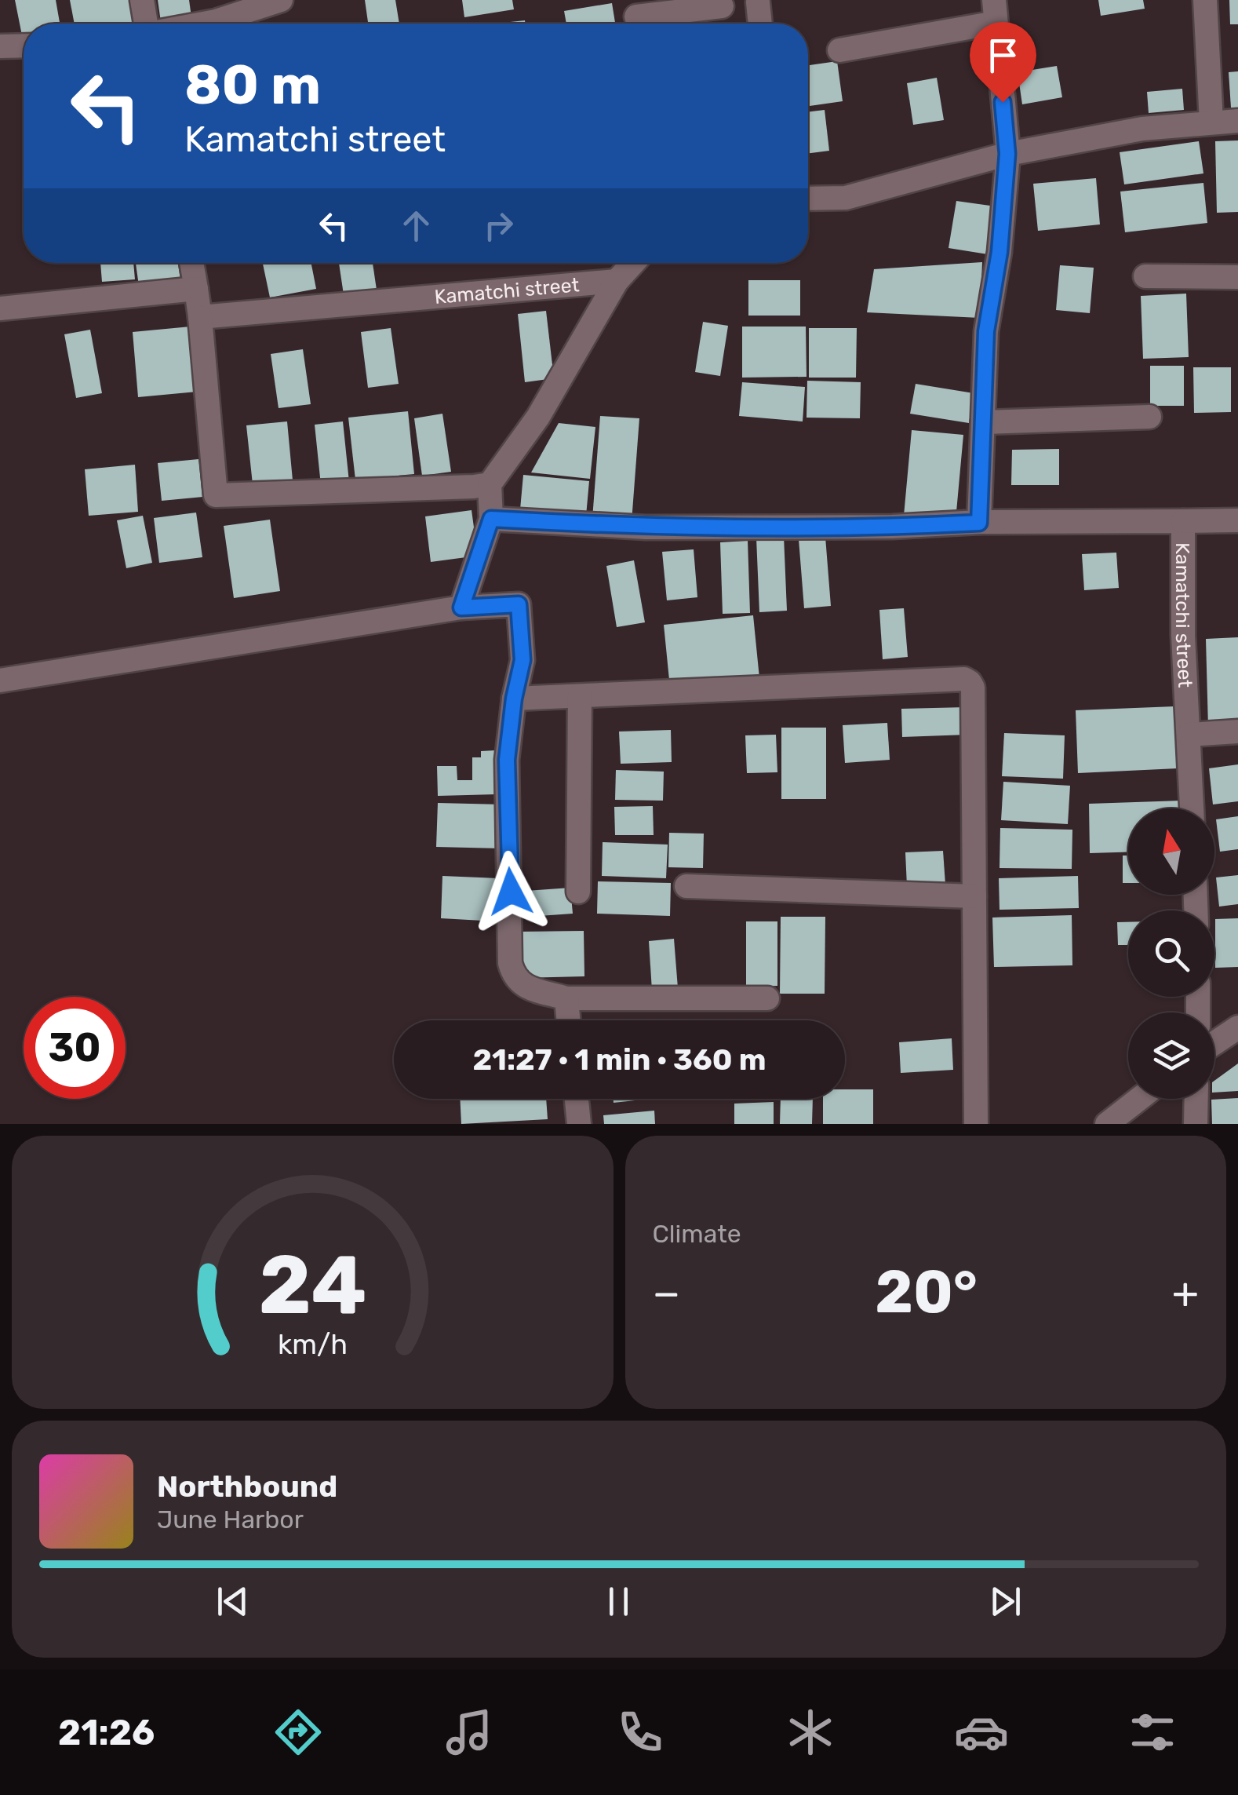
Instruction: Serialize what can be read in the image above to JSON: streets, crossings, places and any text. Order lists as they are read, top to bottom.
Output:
{
  "streets": {
    "street": ["Kamatchi street"]
  },
  "north": "top",
  "page": {
    "turn": ["80 m", "Kamatchi street"],
    "limit": "30",
    "trip": "21:27 · 1 min · 360 m",
    "tile": "Climate",
    "heat": ["−", "20°", "+"],
    "song": ["Northbound", "June Harbor"],
    "tabs": "21:26",
    "gauge": ["24", "km/h"]
  }
}
